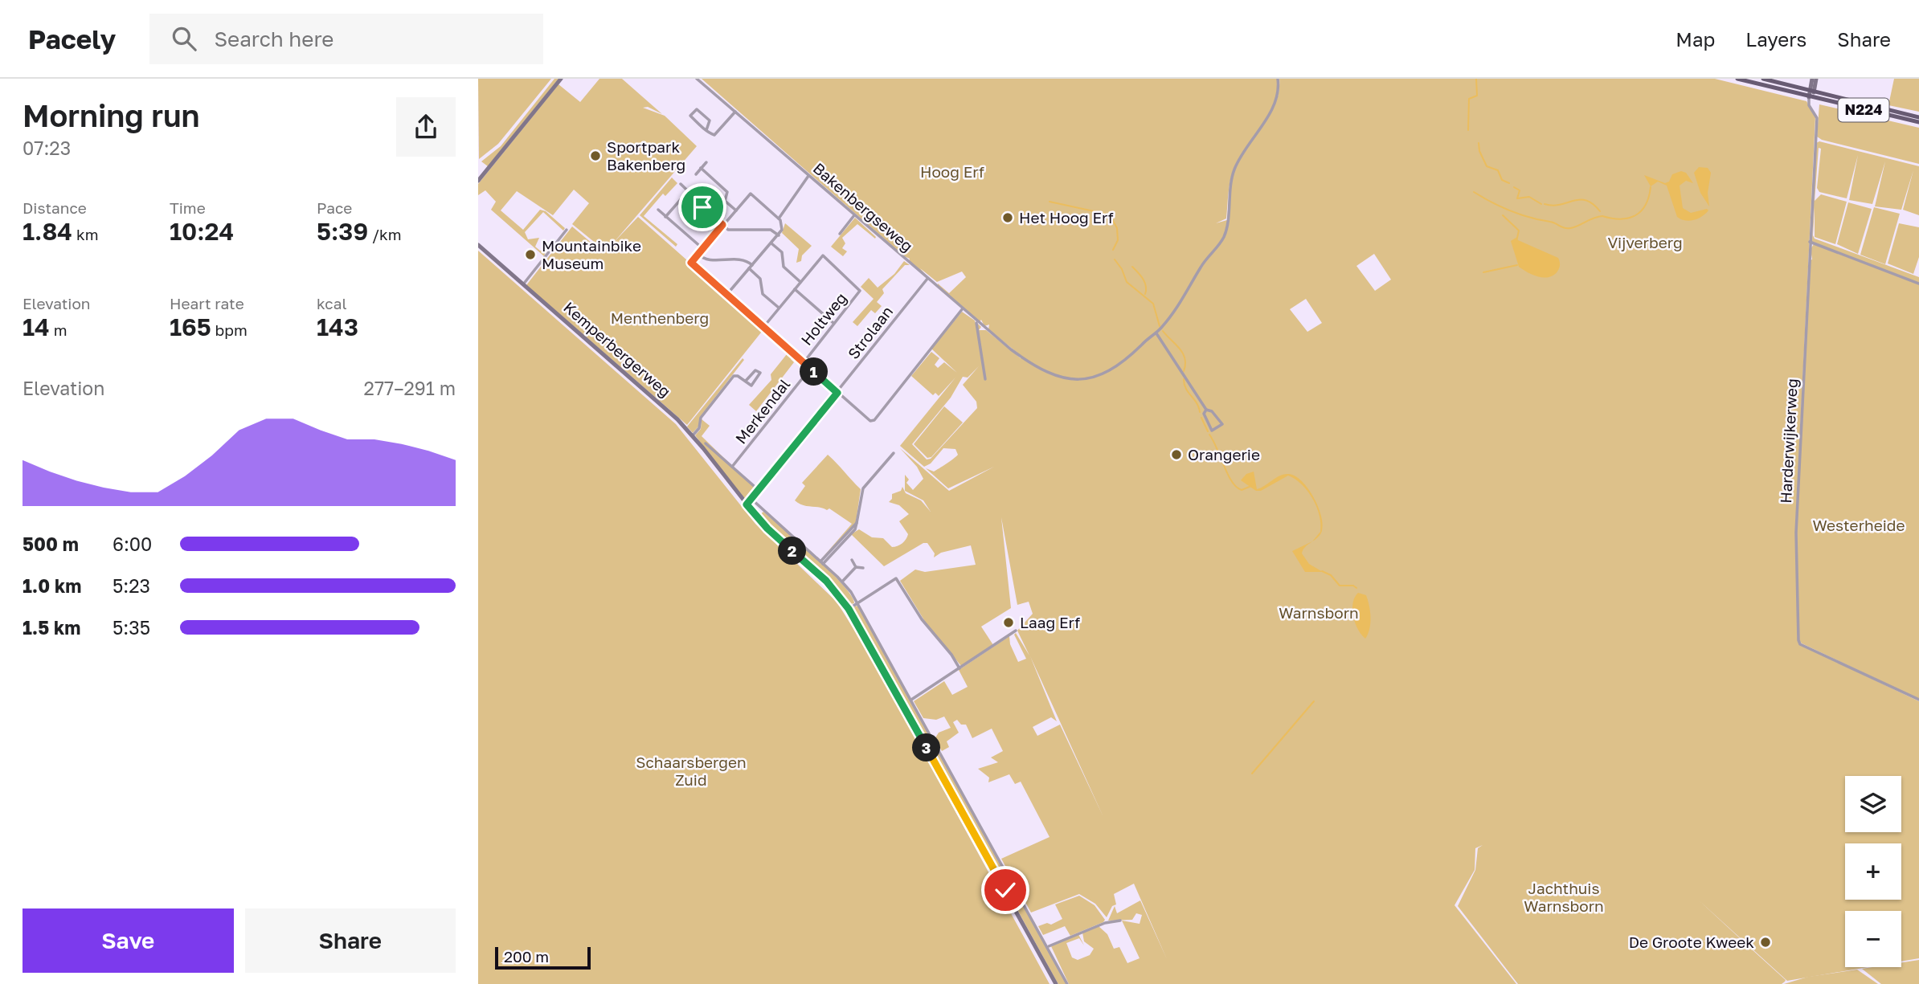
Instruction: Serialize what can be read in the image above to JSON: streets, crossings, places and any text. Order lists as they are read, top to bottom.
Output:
{
  "streets": {
    "main road": ["N224", "Kemperbergerweg"],
    "street": [
      "Bakenbergseweg",
      "Holtweg",
      "Strolaan",
      "Merkendal",
      "Harderwijkerweg"
    ]
  },
  "crossings": [
    ["N224", "Harderwijkerweg"],
    ["Bakenbergseweg", "Strolaan"],
    ["Strolaan", "Kemperbergerweg"]
  ],
  "parks": [
    "Hoog Erf",
    "Vijverberg",
    "Menthenberg",
    "Westerheide",
    "Warnsborn",
    "Schaarsbergen Zuid",
    "Jachthuis Warnsborn"
  ],
  "places": [
    "Sportpark Bakenberg",
    "Het Hoog Erf",
    "Mountainbike Museum",
    "Orangerie",
    "Laag Erf",
    "De Groote Kweek"
  ],
  "scale_bar": "200 m",
  "page": {
    "header": "Pacely",
    "search": "Search here",
    "nav": ["Map", "Layers", "Share"],
    "heading": ["Morning run", "07:23"],
    "stats": [
      ["Distance", "1.84 km"],
      ["Time", "10:24"],
      ["Pace", "5:39 /km"],
      ["Elevation", "14 m"],
      ["Heart rate", "165 bpm"],
      ["kcal", "143"]
    ],
    "pins": ["1", "2", "3"],
    "chart": ["Elevation", "277–291 m"],
    "list": [
      {
        "name": "500 m",
        "note": "6:00"
      },
      {
        "name": "1.0 km",
        "note": "5:23"
      },
      {
        "name": "1.5 km",
        "note": "5:35"
      }
    ],
    "map_buttons": ["+", "−"],
    "buttons": ["Save", "Share"],
    "scale": "200 m"
  }
}
